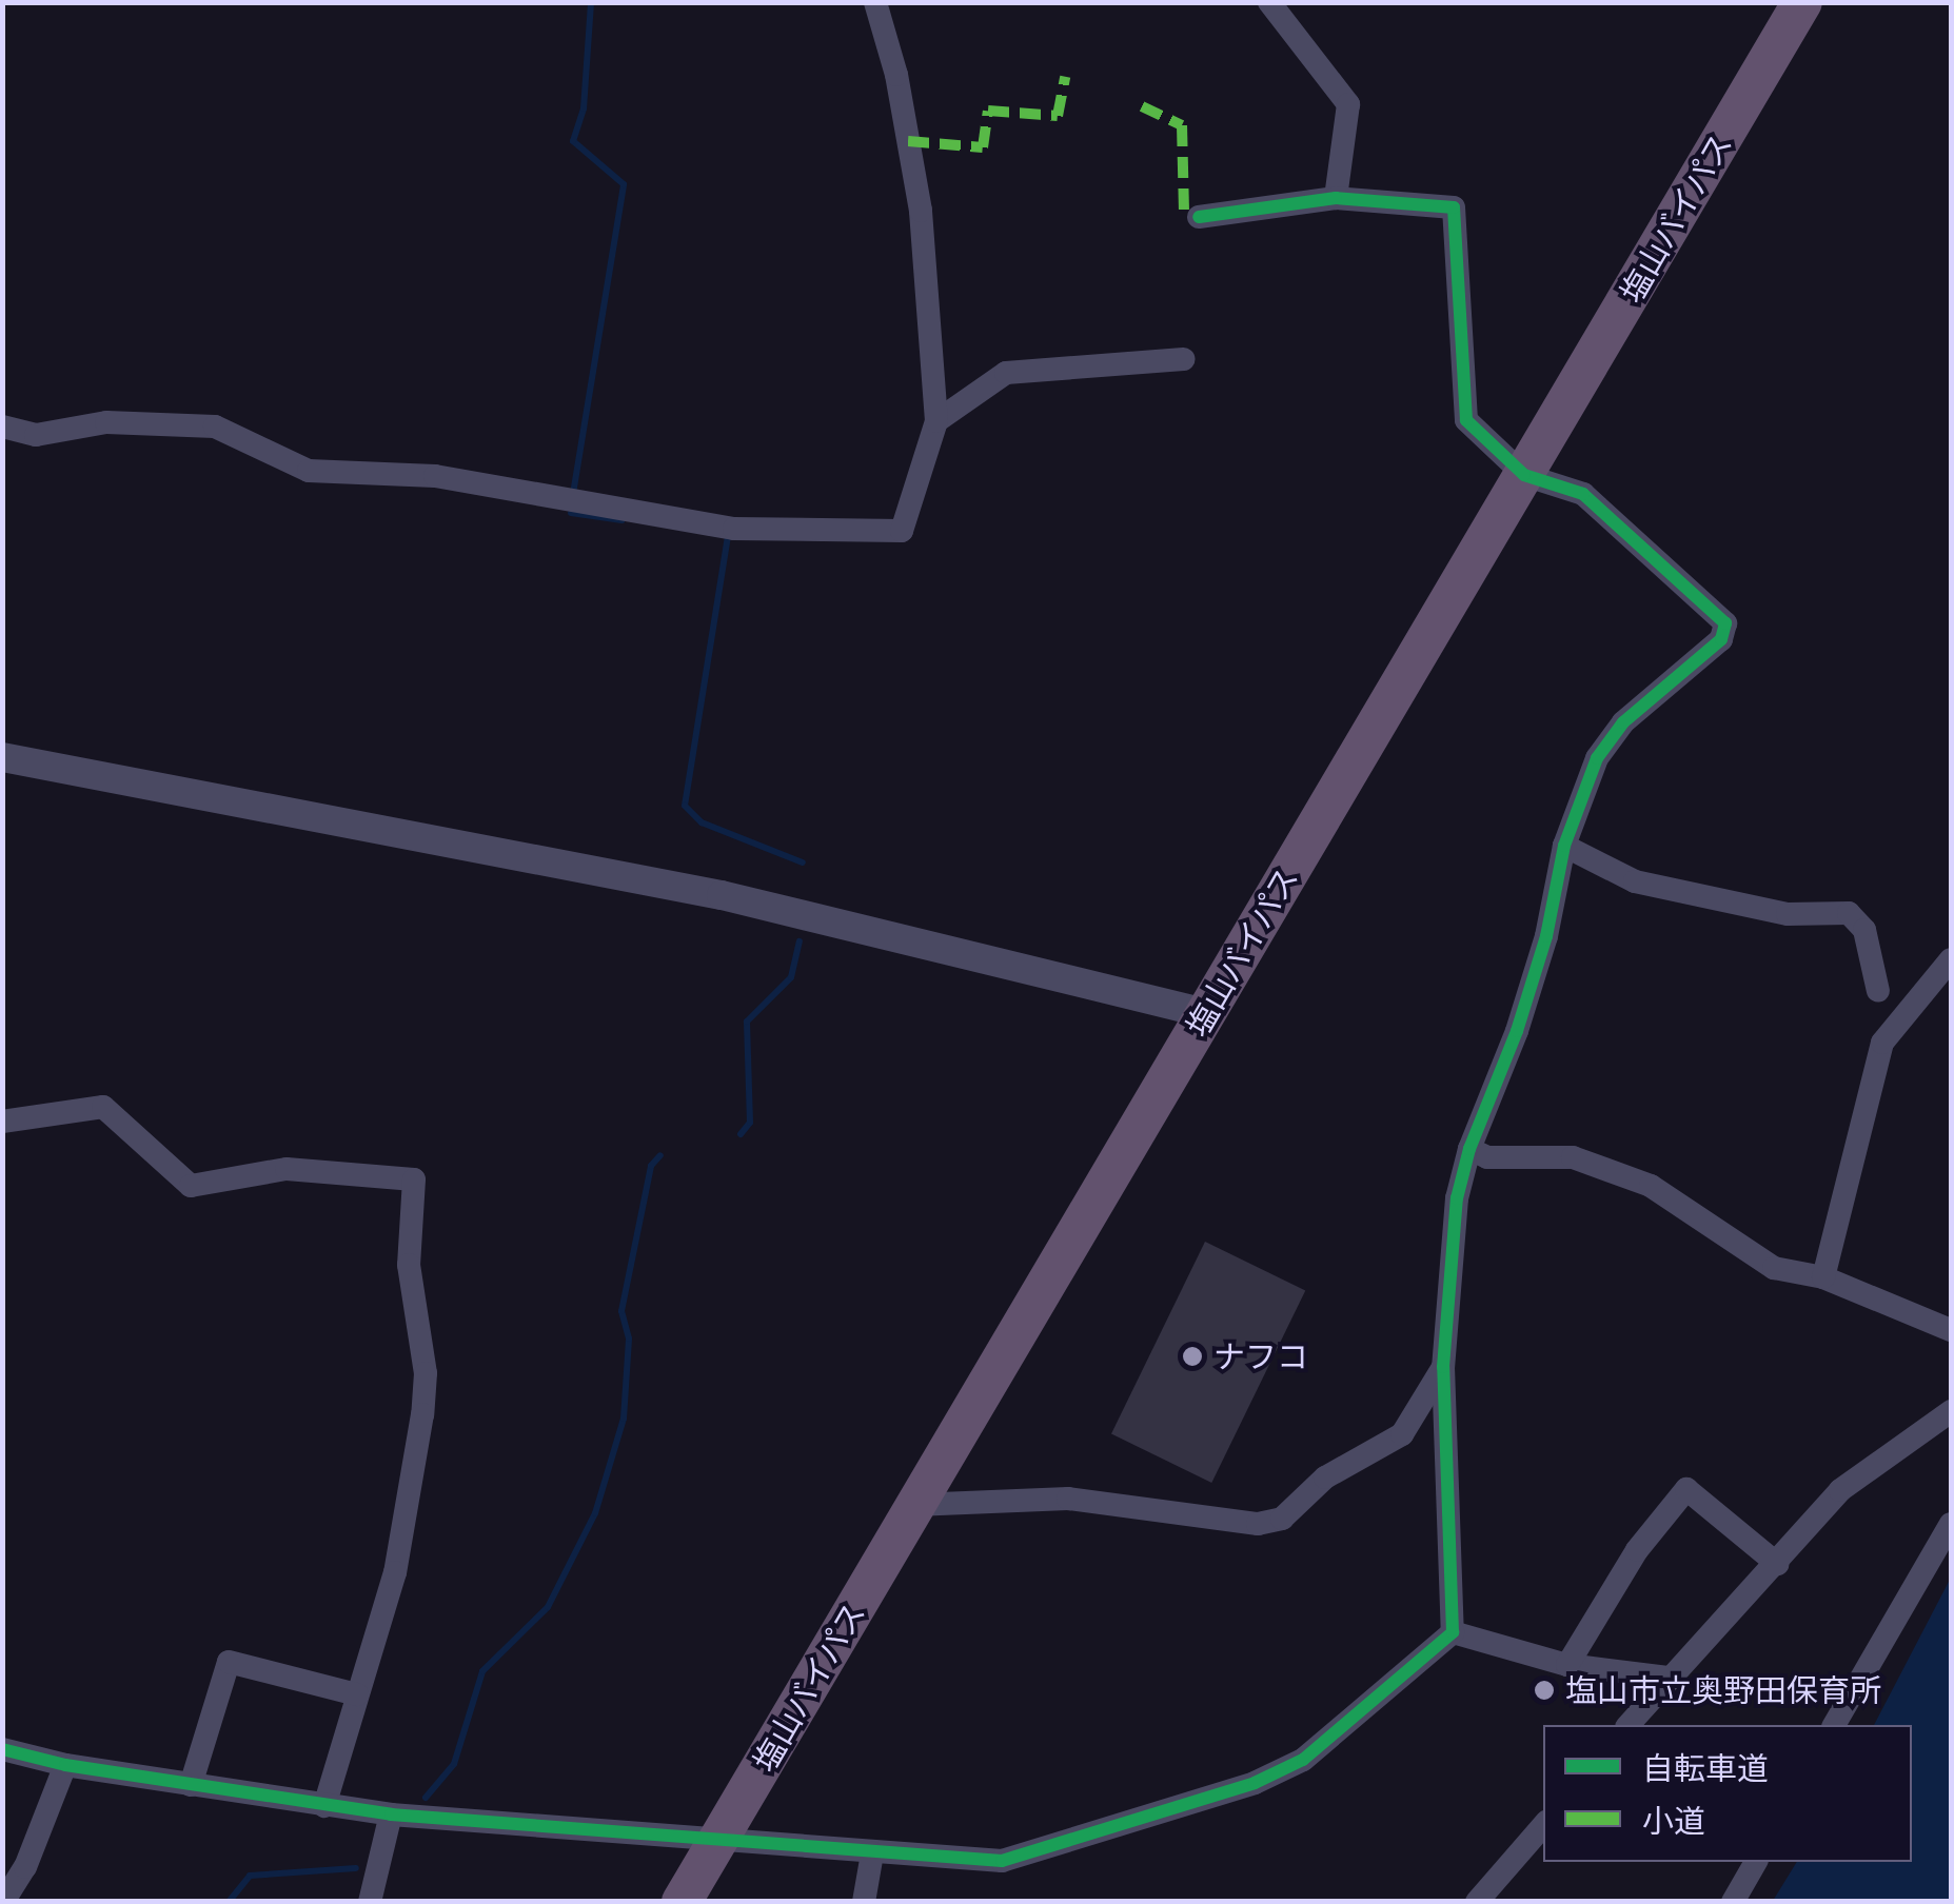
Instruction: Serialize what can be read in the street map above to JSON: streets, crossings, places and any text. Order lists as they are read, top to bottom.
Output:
{
  "streets": {
    "highway": ["塩山バイパス"]
  },
  "places": ["ナフコ", "塩山市立奥野田保育所"],
  "legend": ["自転車道", "小道"]
}
